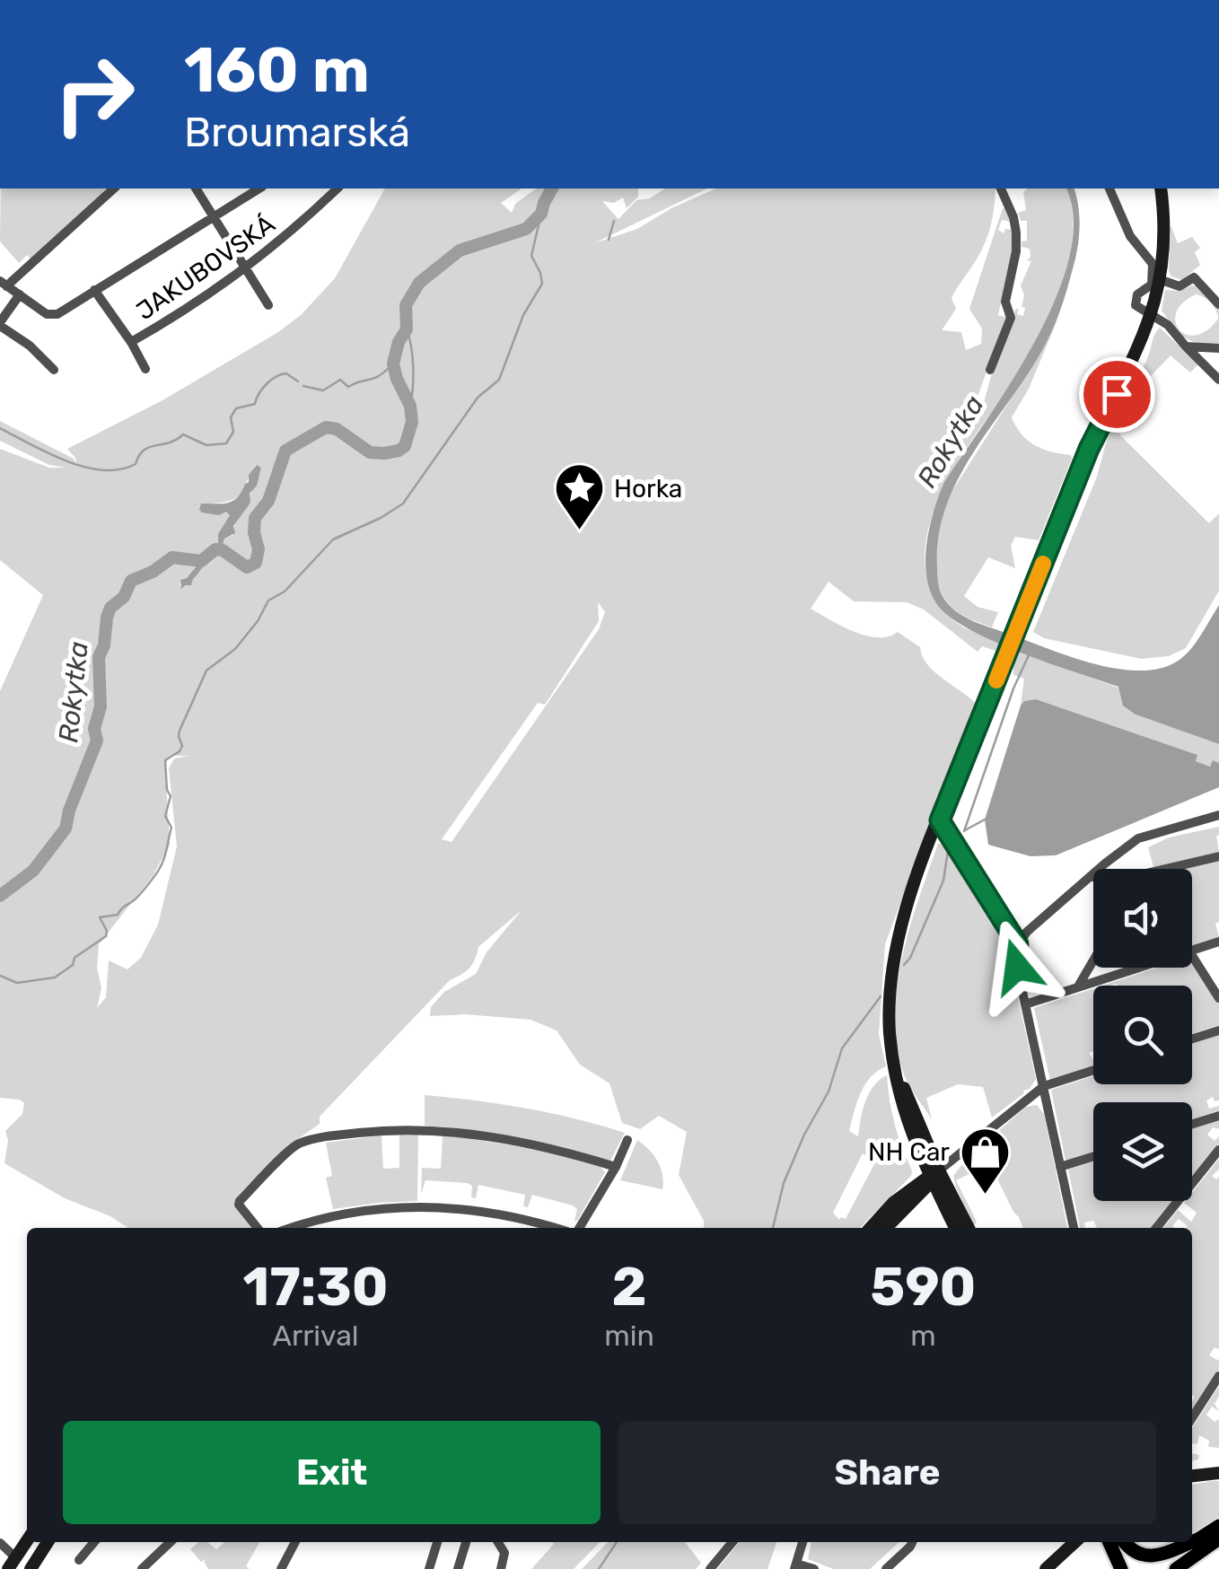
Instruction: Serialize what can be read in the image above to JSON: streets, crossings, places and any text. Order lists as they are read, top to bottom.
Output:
{
  "streets": {
    "street": ["JAKUBOVSKÁ"]
  },
  "water": ["Rokytka"],
  "places": {
    "place": ["Horka"],
    "shop": ["NH Car"]
  },
  "page": {
    "turn": ["160 m", "Broumarská"],
    "eta": [
      "17:30",
      "Arrival",
      "2",
      "min",
      "590",
      "m"
    ],
    "buttons": ["Exit", "Share"]
  }
}
